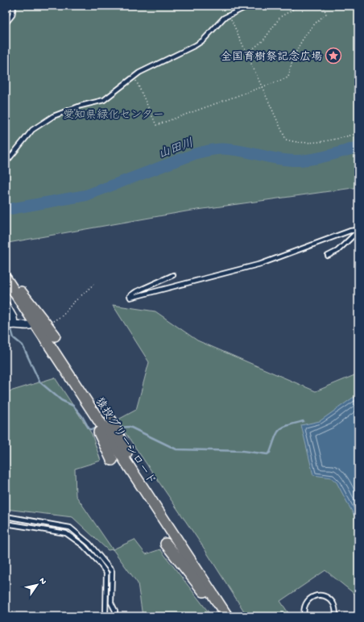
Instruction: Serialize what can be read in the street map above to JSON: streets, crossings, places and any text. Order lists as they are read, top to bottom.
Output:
{
  "streets": {
    "main road": ["猿投グリーンロード"]
  },
  "water": ["山田川"],
  "parks": ["愛知県緑化センター"],
  "places": {
    "place": ["全国育樹祭記念広場"]
  },
  "north": "top right"
}
